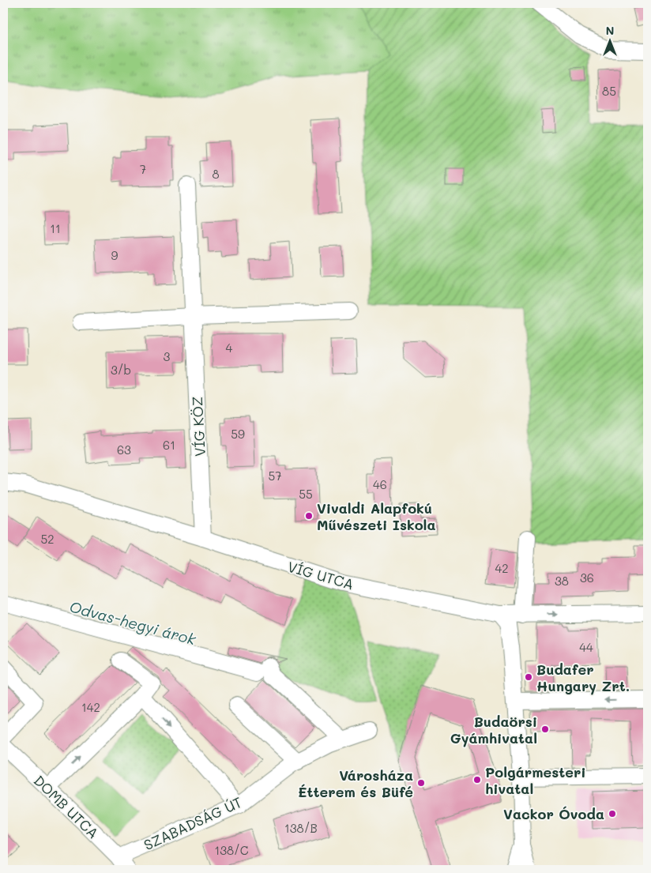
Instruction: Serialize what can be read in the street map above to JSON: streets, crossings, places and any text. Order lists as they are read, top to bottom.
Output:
{
  "streets": {
    "street": [
      "VÍG KÖZ",
      "VÍG UTCA",
      "DOMB UTCA",
      "SZABADSÁG ÚT"
    ]
  },
  "crossings": [
    ["VÍG KÖZ", "VÍG UTCA"],
    ["DOMB UTCA", "SZABADSÁG ÚT"]
  ],
  "water": ["Odvas-hegyi árok"],
  "places": [
    "Vivaldi Alapfokú Művészeti Iskola",
    "Budafer Hungary Zrt.",
    "Budaörsi Gyámhivatal",
    "Polgármesteri hivatal",
    "Városháza Étterem és Büfé",
    "Vackor Óvoda"
  ],
  "house_numbers": [
    "85",
    "7",
    "8",
    "11",
    "9",
    "4",
    "3",
    "3/b",
    "59",
    "61",
    "63",
    "57",
    "46",
    "55",
    "52",
    "42",
    "36",
    "38",
    "44",
    "142",
    "138/B",
    "138/C"
  ],
  "north": "top"
}
